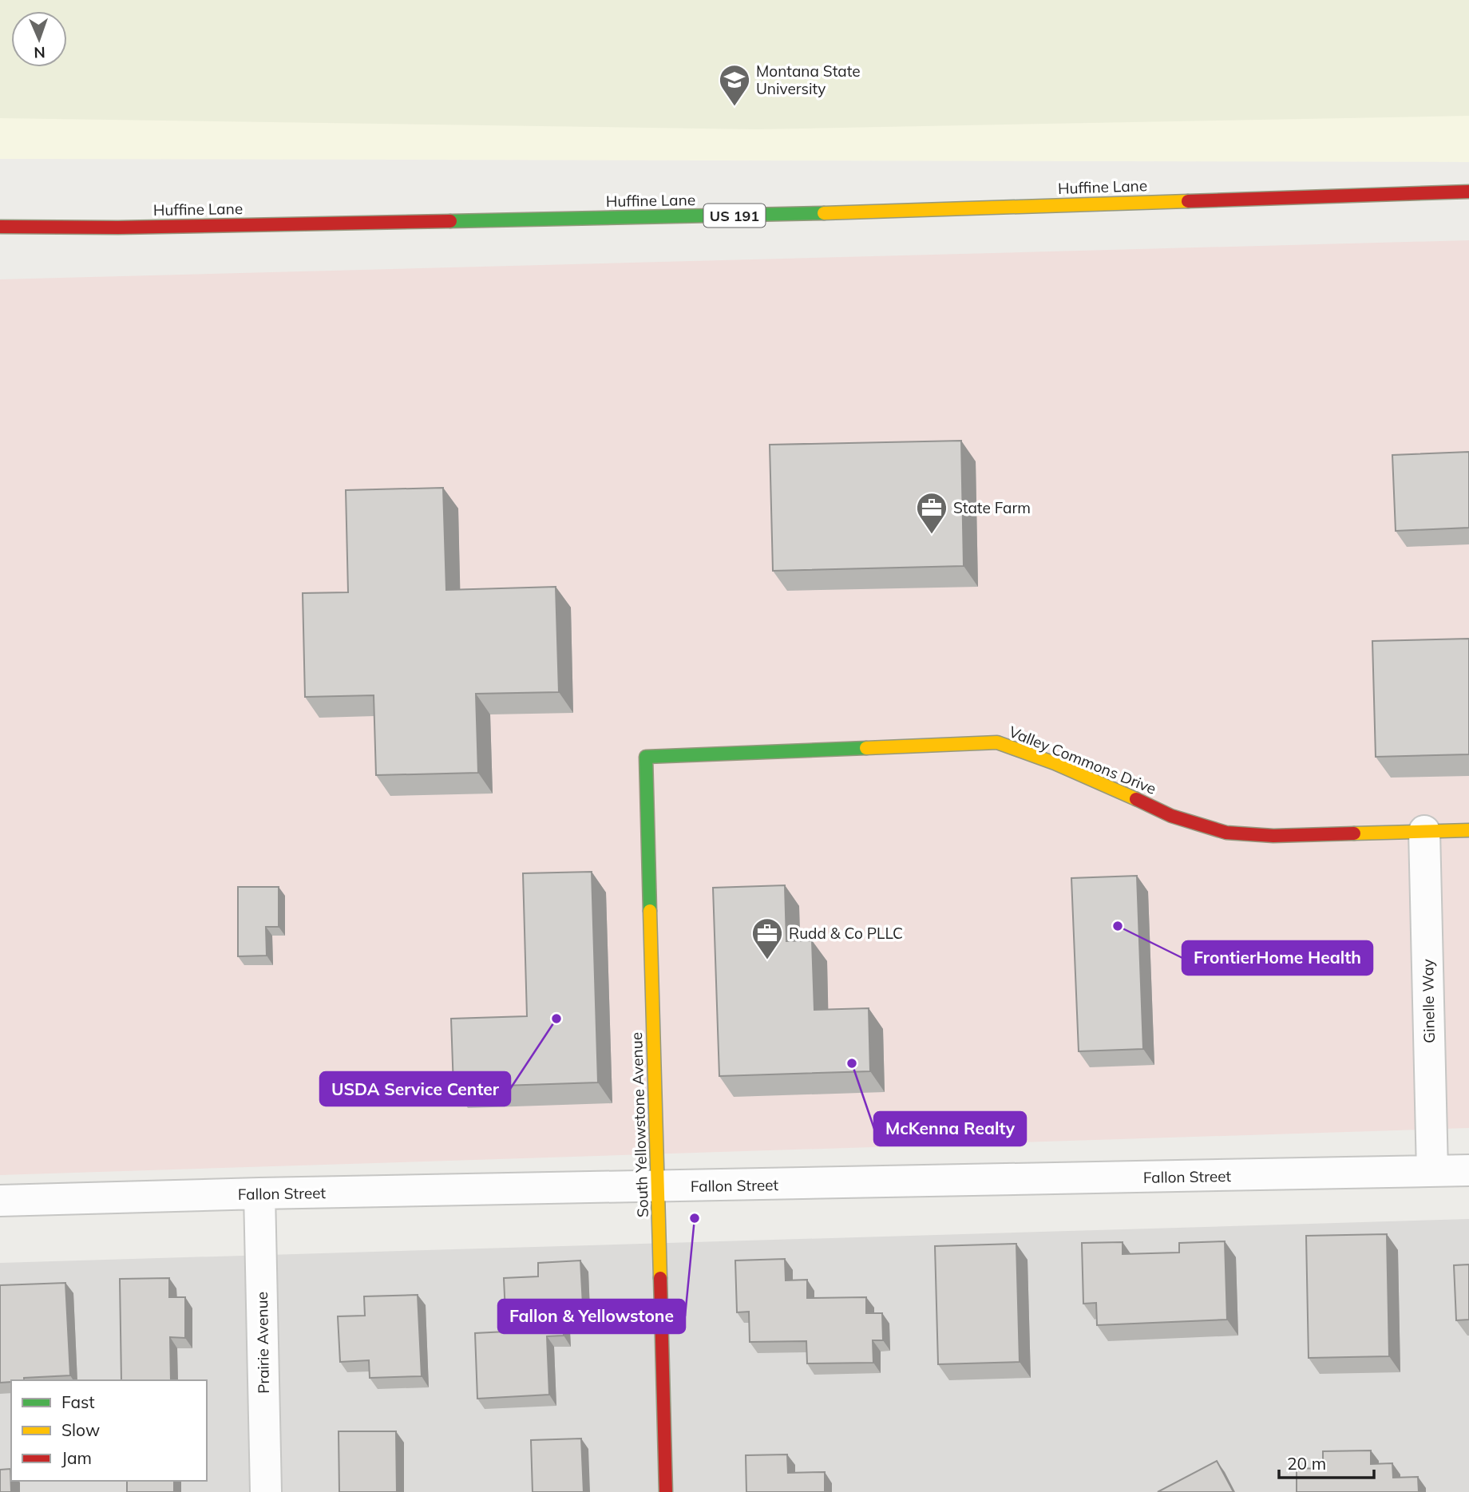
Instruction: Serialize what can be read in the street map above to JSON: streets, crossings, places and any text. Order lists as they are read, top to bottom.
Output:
{
  "streets": {
    "main road": [
      "Huffine Lane",
      "US 191",
      "Valley Commons Drive",
      "South Yellowstone Avenue"
    ],
    "street": ["Ginelle Way", "Fallon Street", "Prairie Avenue"]
  },
  "crossings": [
    ["Valley Commons Drive", "Ginelle Way"],
    ["Valley Commons Drive", "South Yellowstone Avenue"],
    ["Ginelle Way", "Fallon Street"],
    ["South Yellowstone Avenue", "Fallon Street"],
    ["Fallon Street", "Prairie Avenue"]
  ],
  "places": {
    "school or university": ["Montana State University"],
    "office": ["State Farm", "Rudd & Co PLLC"],
    "other": [
      "FrontierHome Health",
      "USDA Service Center",
      "McKenna Realty",
      "Fallon & Yellowstone"
    ]
  },
  "legend": ["Fast", "Slow", "Jam"],
  "scale_bar": "20 m",
  "north": "bottom"
}
